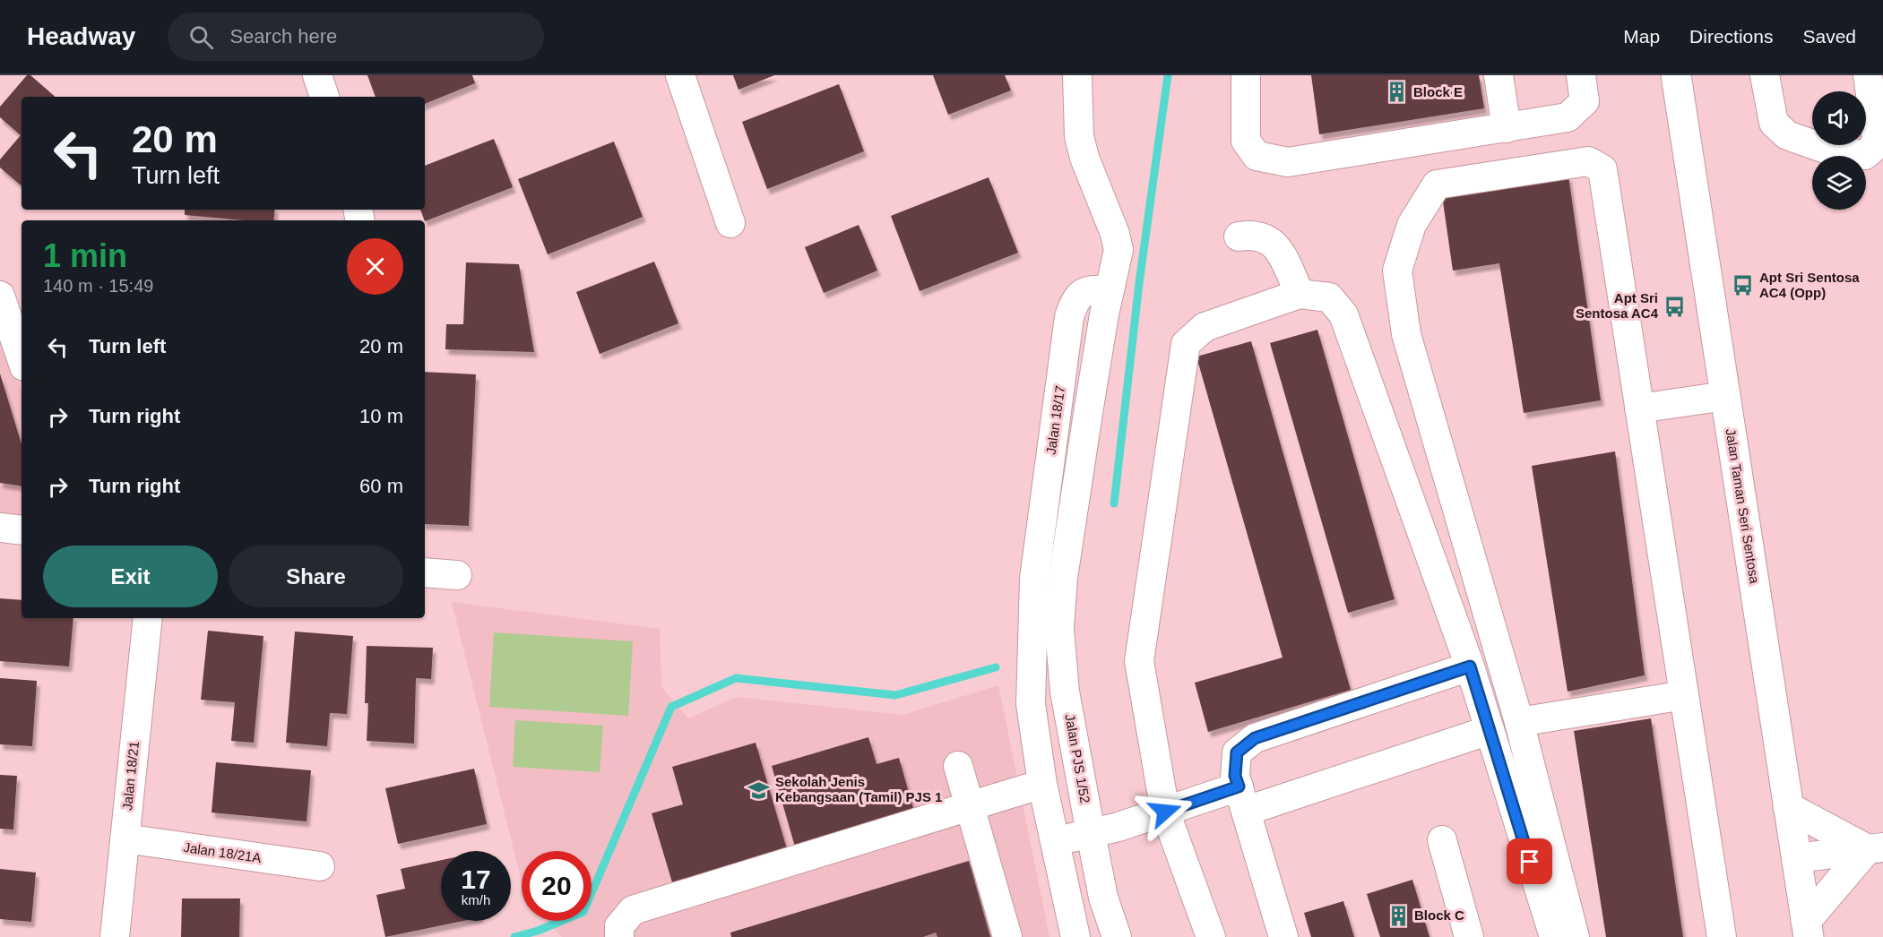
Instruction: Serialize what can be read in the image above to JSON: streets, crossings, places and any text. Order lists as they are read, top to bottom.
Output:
{
  "streets": {
    "main road": ["Jalan Taman Seri Sentosa"],
    "street": [
      "Jalan 18/17",
      "Jalan PJS 1/52",
      "Jalan 18/21",
      "Jalan 18/21A"
    ]
  },
  "crossings": [
    ["Jalan 18/17", "Jalan PJS 1/52"],
    ["Jalan 18/21", "Jalan 18/21A"]
  ],
  "places": {
    "building": ["Block E", "Block C"],
    "bus stop": ["Apt Sri Sentosa AC4 (Opp)", "Apt Sri Sentosa AC4"],
    "school or university": ["Sekolah Jenis Kebangsaan (Tamil) PJS 1"]
  },
  "page": {
    "header": "Headway",
    "search": "Search here",
    "nav": ["Map", "Directions", "Saved"],
    "turn": ["20 m", "Turn left"],
    "heading": ["1 min", "140 m · 15:49"],
    "list": [
      {
        "name": "Turn left",
        "value": "20 m"
      },
      {
        "name": "Turn right",
        "value": "10 m"
      },
      {
        "name": "Turn right",
        "value": "60 m"
      }
    ],
    "buttons": ["Exit", "Share"],
    "speed": "17 km/h",
    "limit": "20"
  }
}
